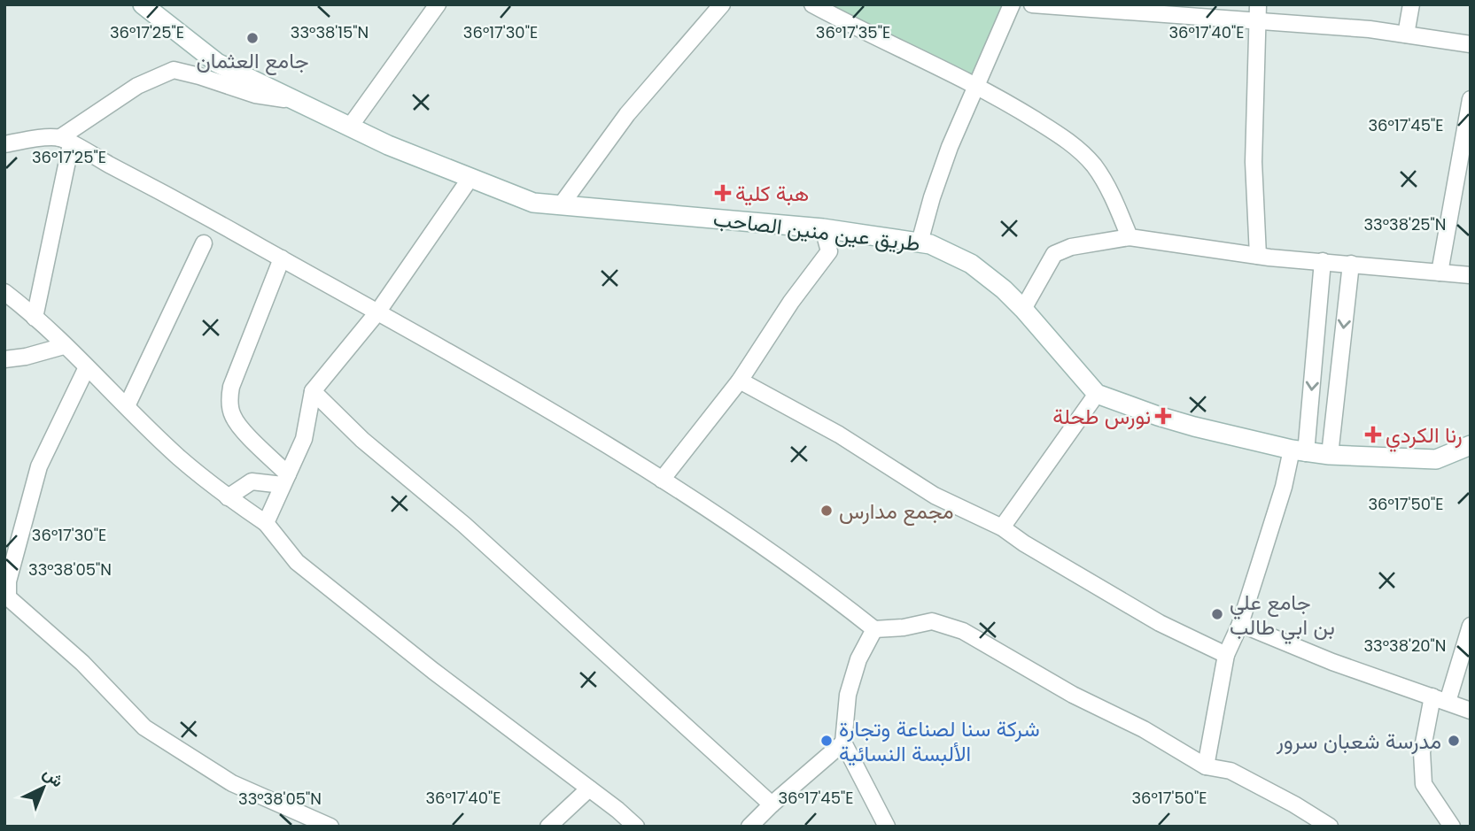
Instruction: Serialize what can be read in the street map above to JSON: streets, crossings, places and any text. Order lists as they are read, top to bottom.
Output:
{
  "streets": {
    "main road": ["طريق عين منين الصاحب"]
  },
  "places": {
    "other": [
      "جامع العثمان",
      "مجمع مدارس",
      "جامع علي بن ابي طالب",
      "شركة سنا لصناعة وتجارة الألبسة النسائية",
      "مدرسة شعبان سرور"
    ],
    "health": ["هبة كلية", "نورس طحلة", "رنا الكردي"]
  },
  "north": "top right",
  "coordinates": [
    "33°38'15\"N",
    "36°17'25\"E",
    "36°17'30\"E",
    "36°17'35\"E",
    "36°17'40\"E",
    "36°17'45\"E",
    "33°38'25\"N",
    "36°17'50\"E",
    "33°38'05\"N",
    "33°38'20\"N"
  ]
}
